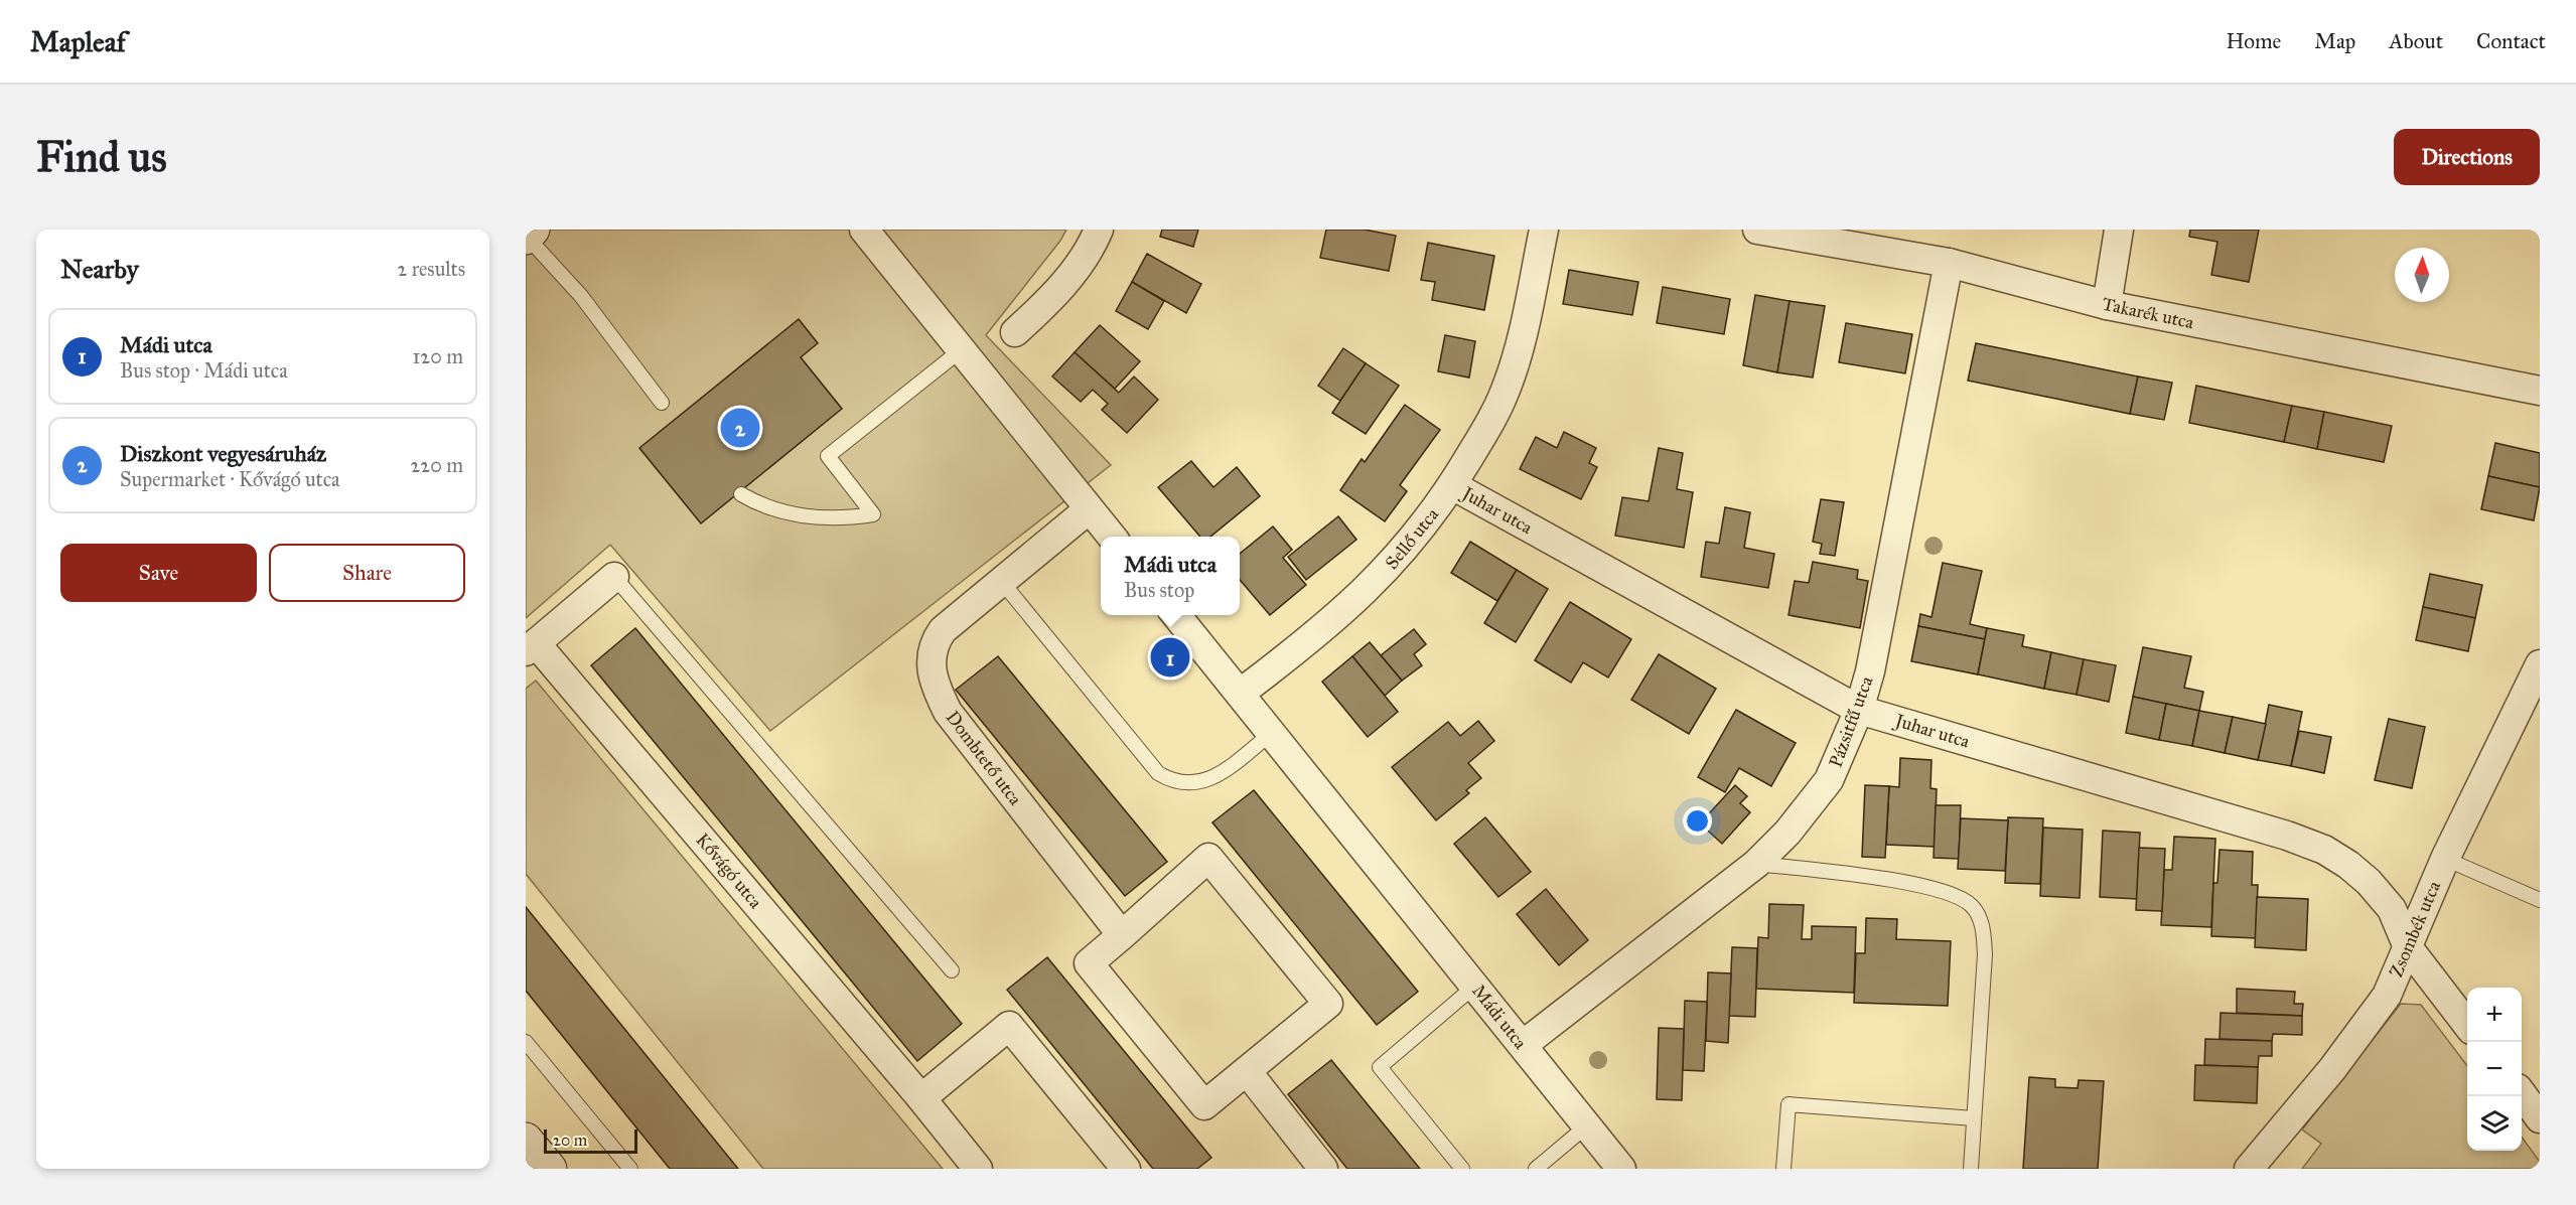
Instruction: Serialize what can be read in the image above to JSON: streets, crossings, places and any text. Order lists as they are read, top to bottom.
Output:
{
  "streets": {
    "street": [
      "Takarék utca",
      "Juhar utca",
      "Sellő utca",
      "Pázsitfű utca",
      "Dombtető utca",
      "Kővágó utca",
      "Zsombék utca",
      "Mádi utca"
    ]
  },
  "crossings": [
    ["Takarék utca", "Pázsitfű utca"],
    ["Juhar utca", "Sellő utca"],
    ["Juhar utca", "Pázsitfű utca"],
    ["Juhar utca", "Zsombék utca"],
    ["Sellő utca", "Mádi utca"],
    ["Pázsitfű utca", "Mádi utca"]
  ],
  "scale_bar": "20 m",
  "north": "top",
  "page": {
    "header": "Mapleaf",
    "nav": [
      "Home",
      "Map",
      "About",
      "Contact"
    ],
    "buttons": [
      "Directions",
      ["Save", "Share"]
    ],
    "title": "Find us",
    "heading": ["Nearby", "2 results"],
    "list": [
      {
        "mark": "1",
        "name": "Mádi utca",
        "note": "Bus stop · Mádi utca",
        "value": "120 m"
      },
      {
        "mark": "2",
        "name": "Diszkont vegyesáruház",
        "note": "Supermarket · Kővágó utca",
        "value": "220 m"
      }
    ],
    "pins": ["2", "1"],
    "popup": ["Mádi utca", "Bus stop"],
    "map_buttons": ["+", "−"],
    "scale": "20 m"
  }
}
